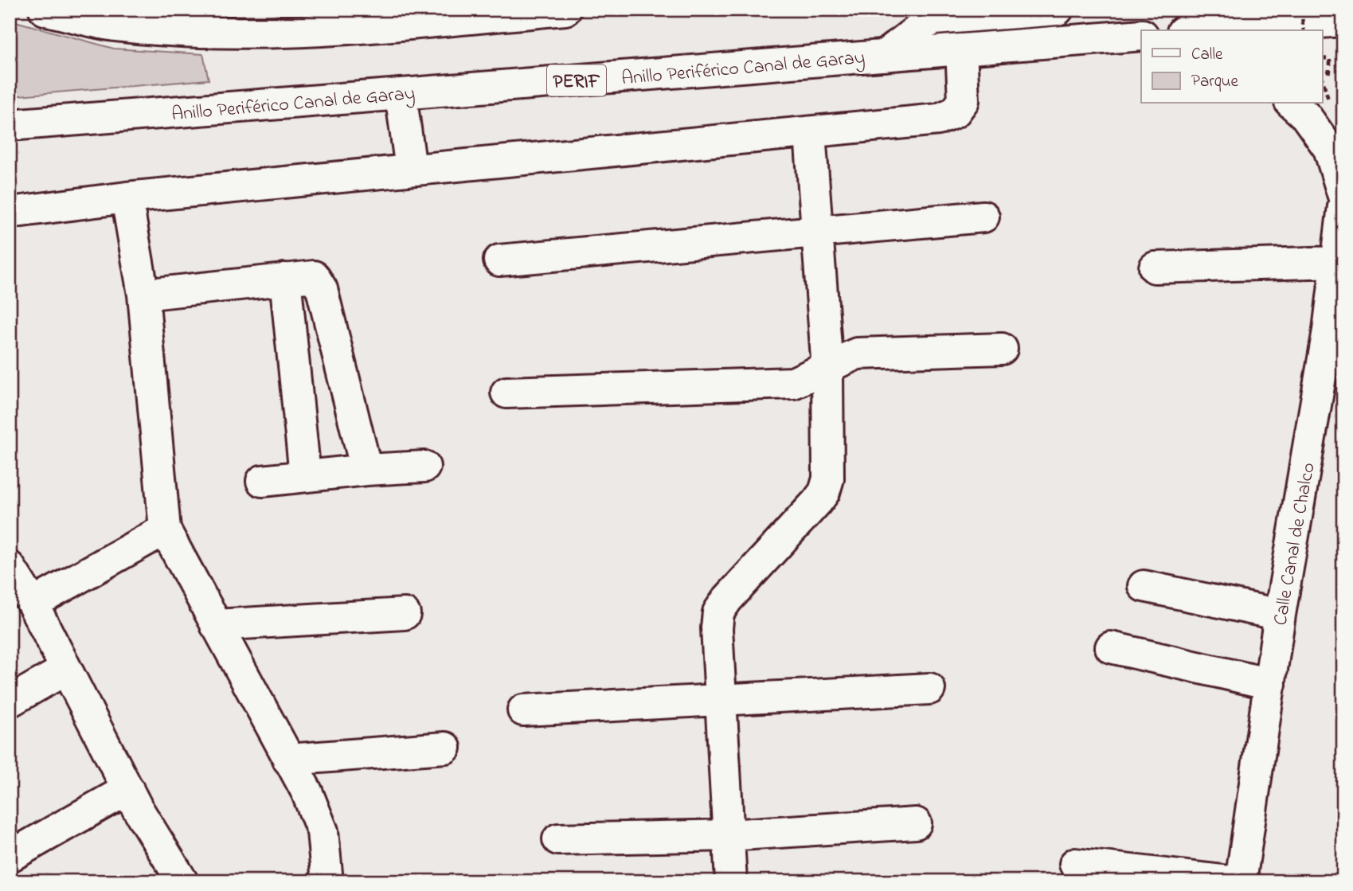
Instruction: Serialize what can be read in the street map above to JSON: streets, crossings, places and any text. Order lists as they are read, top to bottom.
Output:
{
  "streets": {
    "main road": ["Anillo Periférico Canal de Garay", "PERIF", "Calle Canal de Chalco"]
  },
  "legend": ["Calle", "Parque"]
}
